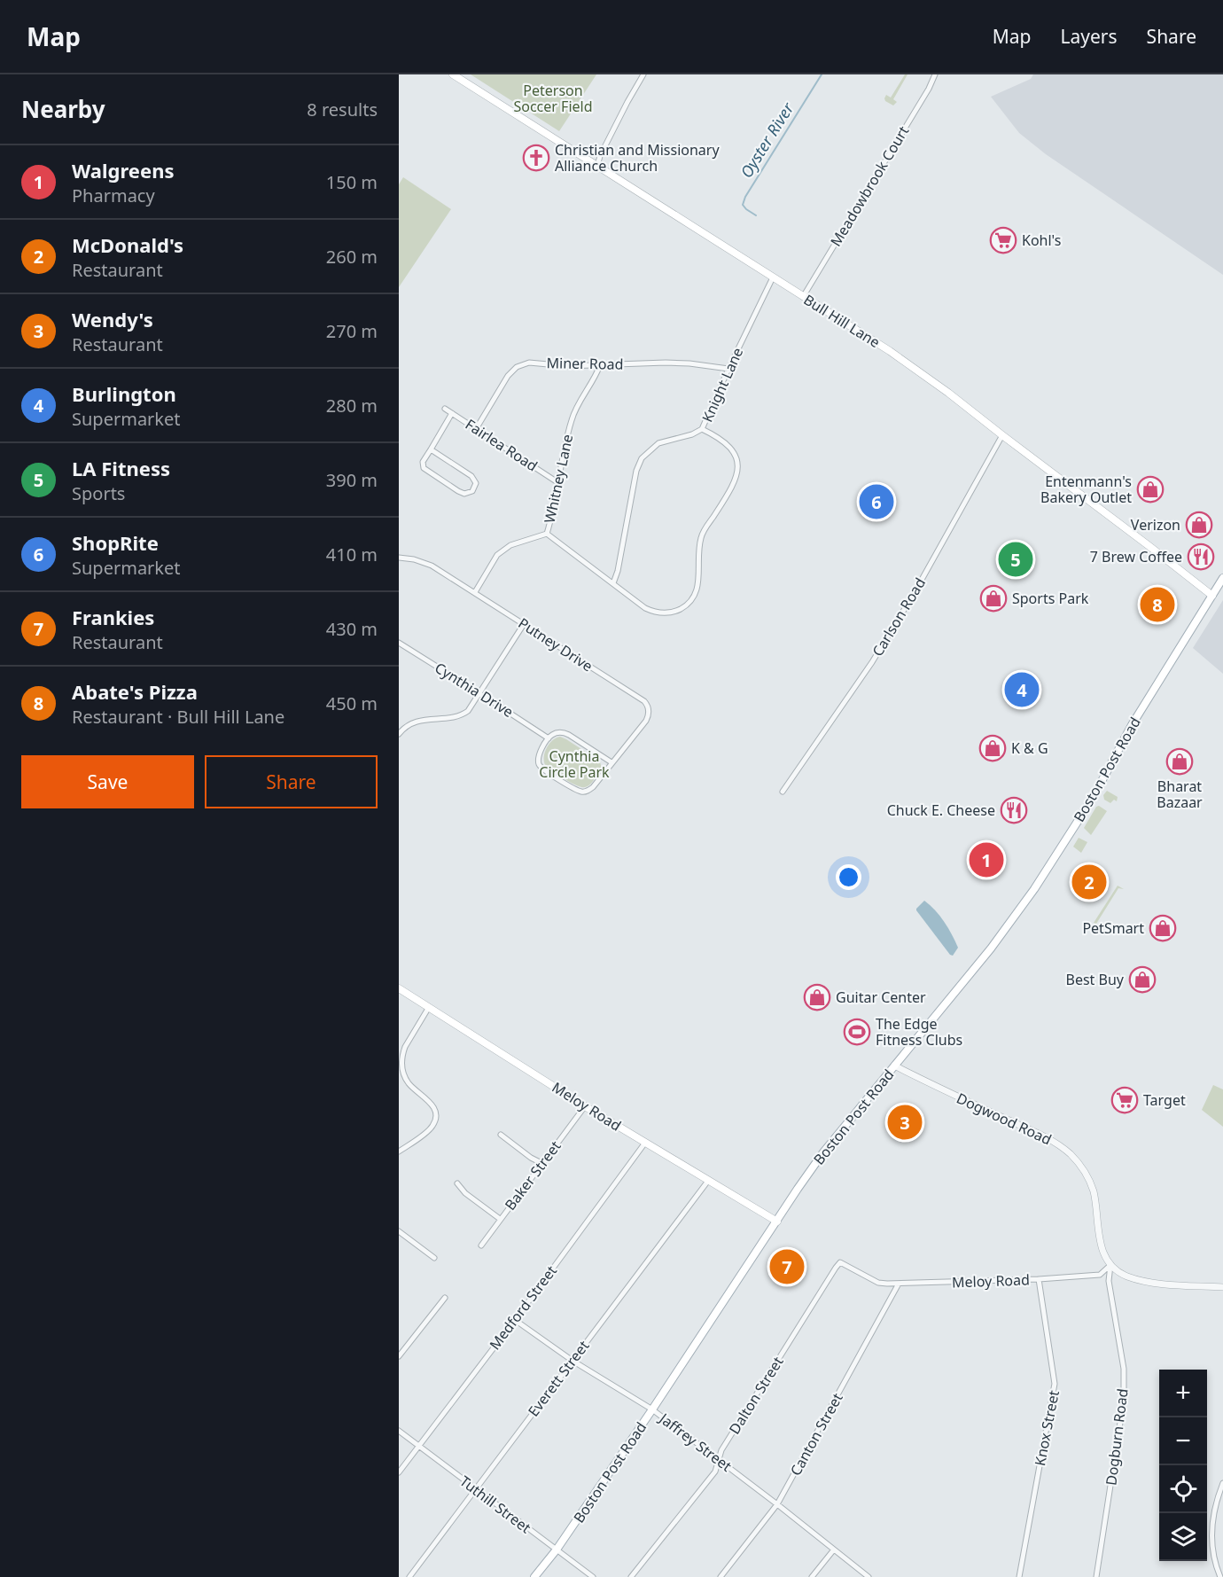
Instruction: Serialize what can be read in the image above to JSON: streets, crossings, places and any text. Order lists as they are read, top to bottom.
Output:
{
  "streets": {
    "main road": ["Bull Hill Lane", "Boston Post Road", "Meloy Road"],
    "street": [
      "Meadowbrook Court",
      "Miner Road",
      "Knight Lane",
      "Fairlea Road",
      "Whitney Lane",
      "Carlson Road",
      "Putney Drive",
      "Cynthia Drive",
      "Dogwood Road",
      "Baker Street",
      "Medford Street",
      "Everett Street",
      "Dalton Street",
      "Knox Street",
      "Canton Street",
      "Dogburn Road",
      "Jaffrey Street",
      "Tuthill Street"
    ]
  },
  "crossings": [
    ["Meadowbrook Court", "Bull Hill Lane"],
    ["Bull Hill Lane", "Knight Lane"],
    ["Bull Hill Lane", "Carlson Road"],
    ["Bull Hill Lane", "Boston Post Road"],
    ["Miner Road", "Knight Lane"],
    ["Miner Road", "Fairlea Road"],
    ["Miner Road", "Whitney Lane"],
    ["Fairlea Road", "Whitney Lane"],
    ["Whitney Lane", "Putney Drive"],
    ["Boston Post Road", "Meloy Road"],
    ["Boston Post Road", "Dogwood Road"],
    ["Boston Post Road", "Jaffrey Street"],
    ["Boston Post Road", "Tuthill Street"],
    ["Meloy Road", "Dogwood Road"],
    ["Meloy Road", "Baker Street"],
    ["Meloy Road", "Medford Street"],
    ["Meloy Road", "Everett Street"],
    ["Meloy Road", "Dalton Street"],
    ["Meloy Road", "Knox Street"],
    ["Meloy Road", "Canton Street"],
    ["Meloy Road", "Dogburn Road"],
    ["Dogwood Road", "Dogburn Road"],
    ["Medford Street", "Jaffrey Street"],
    ["Medford Street", "Tuthill Street"],
    ["Everett Street", "Jaffrey Street"],
    ["Everett Street", "Tuthill Street"],
    ["Dalton Street", "Jaffrey Street"],
    ["Canton Street", "Jaffrey Street"]
  ],
  "water": ["Oyster River"],
  "parks": ["Peterson Soccer Field", "Cynthia Circle Park"],
  "places": {
    "church": ["Christian and Missionary Alliance Church"],
    "supermarket": ["Kohl's", "Target"],
    "shop": [
      "Entenmann's Bakery Outlet",
      "Verizon",
      "Sports Park",
      "K & G",
      "Bharat Bazaar",
      "PetSmart",
      "Best Buy",
      "Guitar Center"
    ],
    "restaurant": ["7 Brew Coffee", "Chuck E. Cheese"],
    "sports": ["The Edge Fitness Clubs"]
  },
  "page": {
    "header": "Map",
    "nav": ["Map", "Layers", "Share"],
    "heading": ["Nearby", "8 results"],
    "list": [
      {
        "mark": "1",
        "name": "Walgreens",
        "note": "Pharmacy",
        "value": "150 m"
      },
      {
        "mark": "2",
        "name": "McDonald's",
        "note": "Restaurant",
        "value": "260 m"
      },
      {
        "mark": "3",
        "name": "Wendy's",
        "note": "Restaurant",
        "value": "270 m"
      },
      {
        "mark": "4",
        "name": "Burlington",
        "note": "Supermarket",
        "value": "280 m"
      },
      {
        "mark": "5",
        "name": "LA Fitness",
        "note": "Sports",
        "value": "390 m"
      },
      {
        "mark": "6",
        "name": "ShopRite",
        "note": "Supermarket",
        "value": "410 m"
      },
      {
        "mark": "7",
        "name": "Frankies",
        "note": "Restaurant",
        "value": "430 m"
      },
      {
        "mark": "8",
        "name": "Abate's Pizza",
        "note": "Restaurant · Bull Hill Lane",
        "value": "450 m"
      }
    ],
    "pins": [
      "6",
      "5",
      "8",
      "4",
      "1",
      "2",
      "3",
      "7"
    ],
    "buttons": ["Save", "Share"],
    "map_buttons": ["+", "−"]
  }
}
